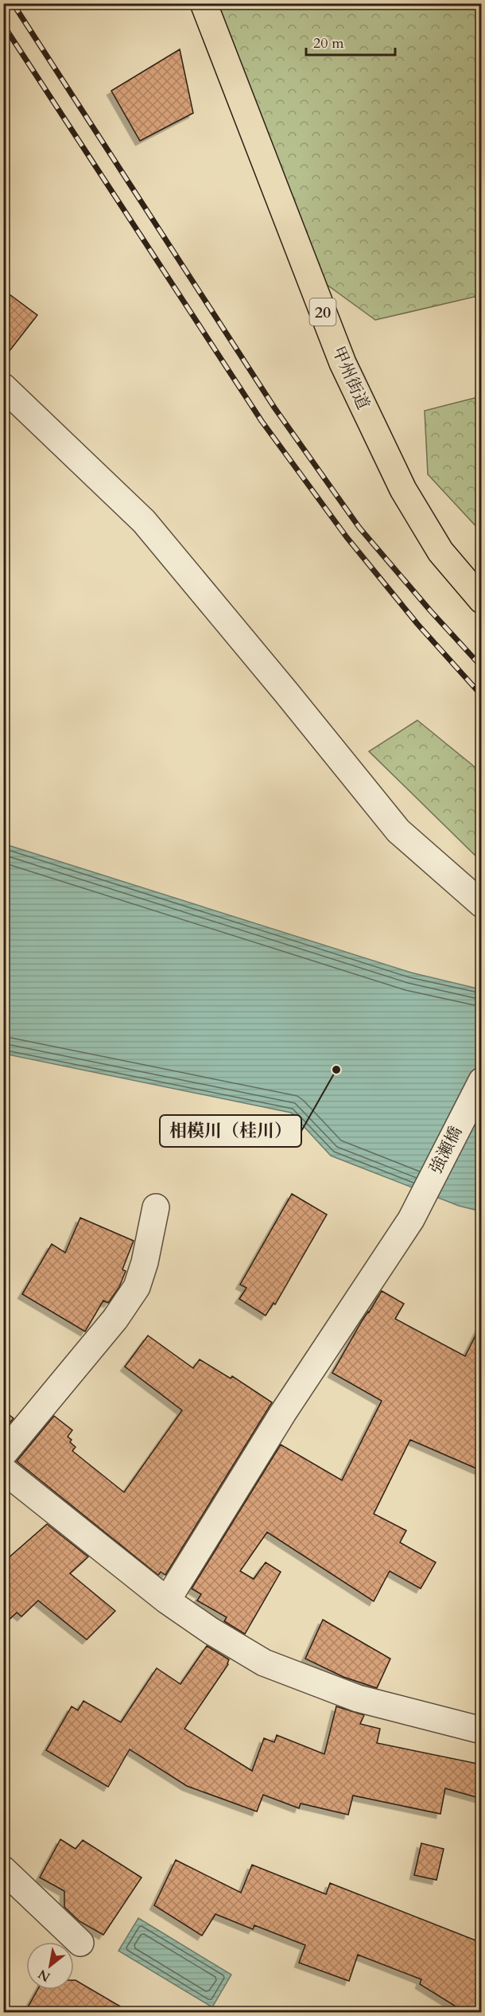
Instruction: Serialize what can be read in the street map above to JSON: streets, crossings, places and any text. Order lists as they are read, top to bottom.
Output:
{
  "streets": {
    "highway": ["20", "甲州街道"],
    "street": ["強瀬橋"]
  },
  "places": ["相模川（桂川）"],
  "scale_bar": "20 m",
  "north": "bottom left"
}
